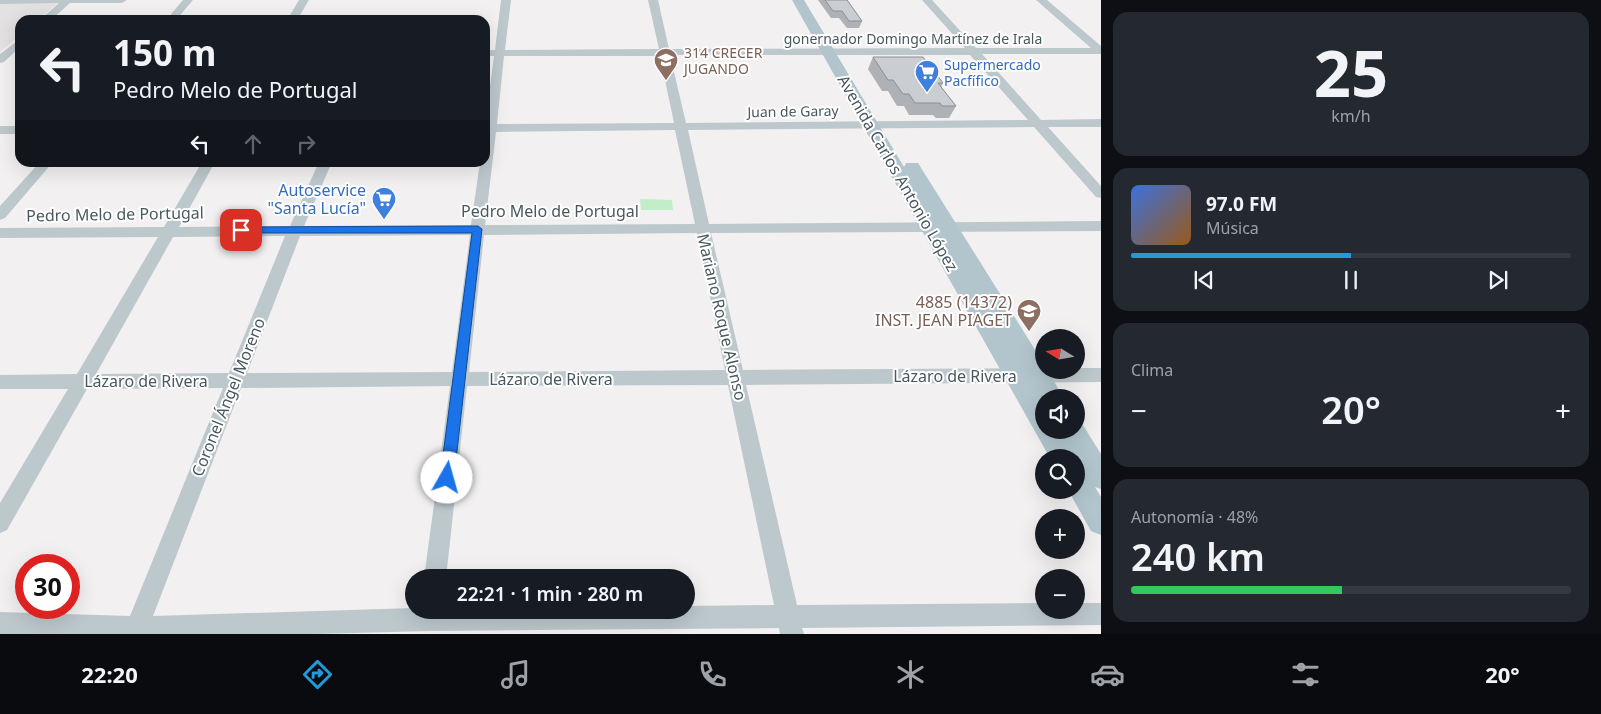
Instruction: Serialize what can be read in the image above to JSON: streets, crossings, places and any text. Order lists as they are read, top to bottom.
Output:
{
  "streets": {
    "main road": ["Avenida Carlos Antonio López"],
    "street": [
      "gonernador Domingo Martínez de Irala",
      "Juan de Garay",
      "Pedro Melo de Portugal",
      "Mariano Roque Alonso",
      "Lázaro de Rivera",
      "Coronel Ángel Moreno"
    ]
  },
  "crossings": [
    ["gonernador Domingo Martínez de Irala", "Avenida Carlos Antonio López"],
    ["gonernador Domingo Martínez de Irala", "Mariano Roque Alonso"],
    ["Juan de Garay", "Avenida Carlos Antonio López"],
    ["Juan de Garay", "Mariano Roque Alonso"],
    ["Avenida Carlos Antonio López", "Pedro Melo de Portugal"],
    ["Avenida Carlos Antonio López", "Lázaro de Rivera"],
    ["Pedro Melo de Portugal", "Mariano Roque Alonso"],
    ["Pedro Melo de Portugal", "Coronel Ángel Moreno"],
    ["Mariano Roque Alonso", "Lázaro de Rivera"],
    ["Lázaro de Rivera", "Coronel Ángel Moreno"]
  ],
  "places": {
    "school or university": ["314 CRECER JUGANDO", "4885 (14372) INST. JEAN PIAGET"],
    "supermarket": ["Supermercado Pacfífico", "Autoservice \"Santa Lucía\""]
  },
  "north": "left",
  "page": {
    "tile": [
      ["25", "km/h"],
      "Clima",
      ["Autonomía · 48%", "240 km"]
    ],
    "turn": ["150 m", "Pedro Melo de Portugal"],
    "song": ["97.0 FM", "Música"],
    "map_buttons": ["+", "−"],
    "heat": ["−", "20°", "+"],
    "limit": "30",
    "trip": "22:21 · 1 min · 280 m",
    "tabs": ["22:20", "20°"]
  }
}
